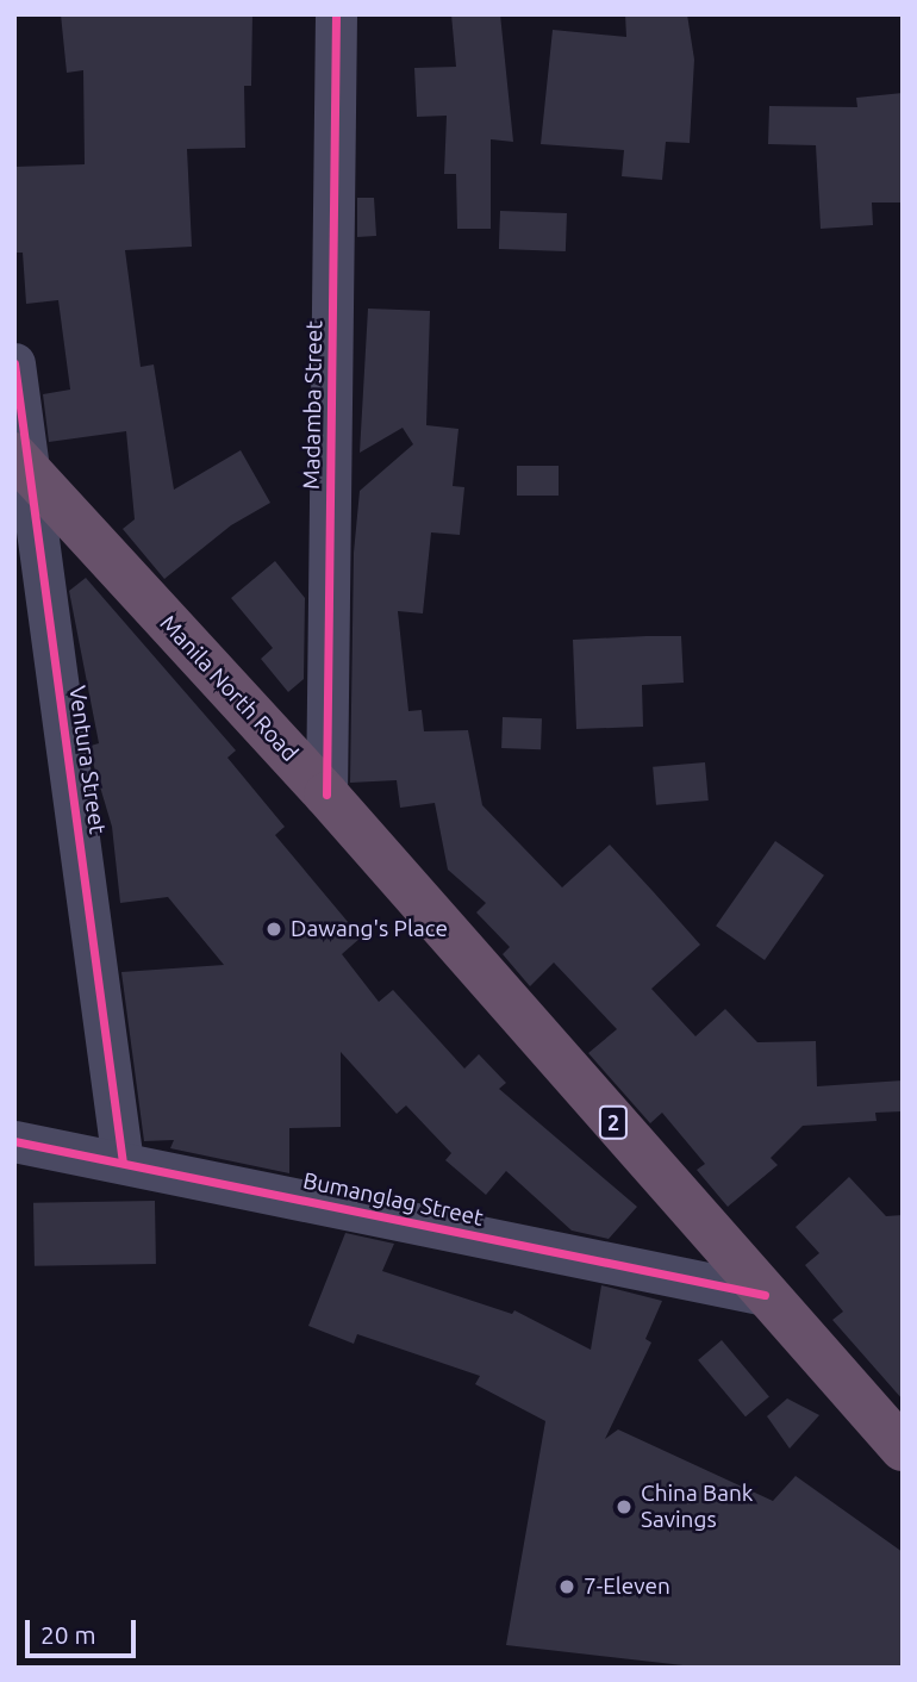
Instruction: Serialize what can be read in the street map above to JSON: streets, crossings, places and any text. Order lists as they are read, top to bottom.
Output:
{
  "streets": {
    "highway": ["Manila North Road", "2"],
    "street": ["Madamba Street", "Ventura Street", "Bumanglag Street"]
  },
  "crossings": [
    ["Madamba Street", "Manila North Road"],
    ["Manila North Road", "Ventura Street"],
    ["Manila North Road", "Bumanglag Street"],
    ["Ventura Street", "Bumanglag Street"]
  ],
  "places": ["Dawang's Place", "China Bank Savings", "7-Eleven"],
  "scale_bar": "20 m"
}
